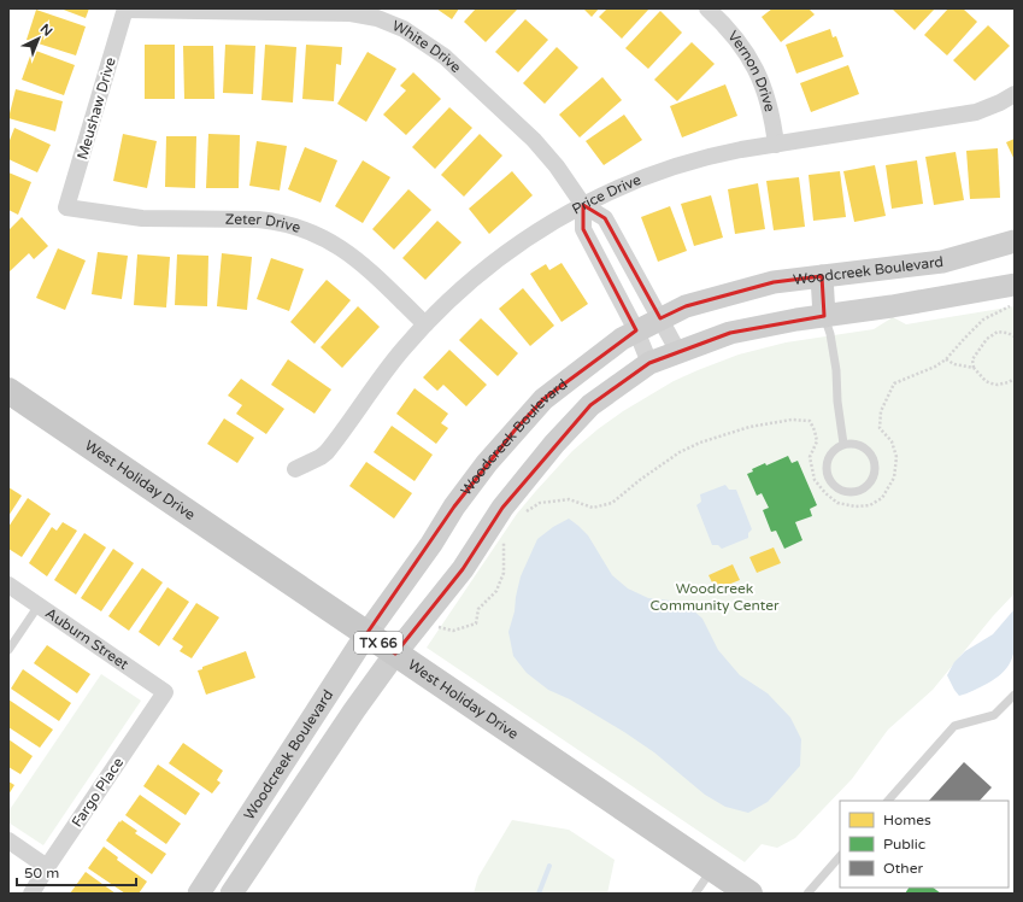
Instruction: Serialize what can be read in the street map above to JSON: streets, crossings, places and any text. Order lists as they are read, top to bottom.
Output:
{
  "streets": {
    "main road": ["West Holiday Drive", "TX 66"],
    "street": [
      "White Drive",
      "Vernon Drive",
      "Meushaw Drive",
      "Price Drive",
      "Zeter Drive",
      "Woodcreek Boulevard",
      "Auburn Street",
      "Fargo Place"
    ]
  },
  "crossings": [
    ["White Drive", "Meushaw Drive"],
    ["White Drive", "Price Drive"],
    ["White Drive", "Woodcreek Boulevard"],
    ["Vernon Drive", "Price Drive"],
    ["Meushaw Drive", "Zeter Drive"],
    ["Price Drive", "Zeter Drive"],
    ["Woodcreek Boulevard", "West Holiday Drive"],
    ["Auburn Street", "Fargo Place"]
  ],
  "parks": ["Woodcreek Community Center"],
  "legend": ["Homes", "Public", "Other"],
  "scale_bar": "50 m",
  "north": "top right"
}
